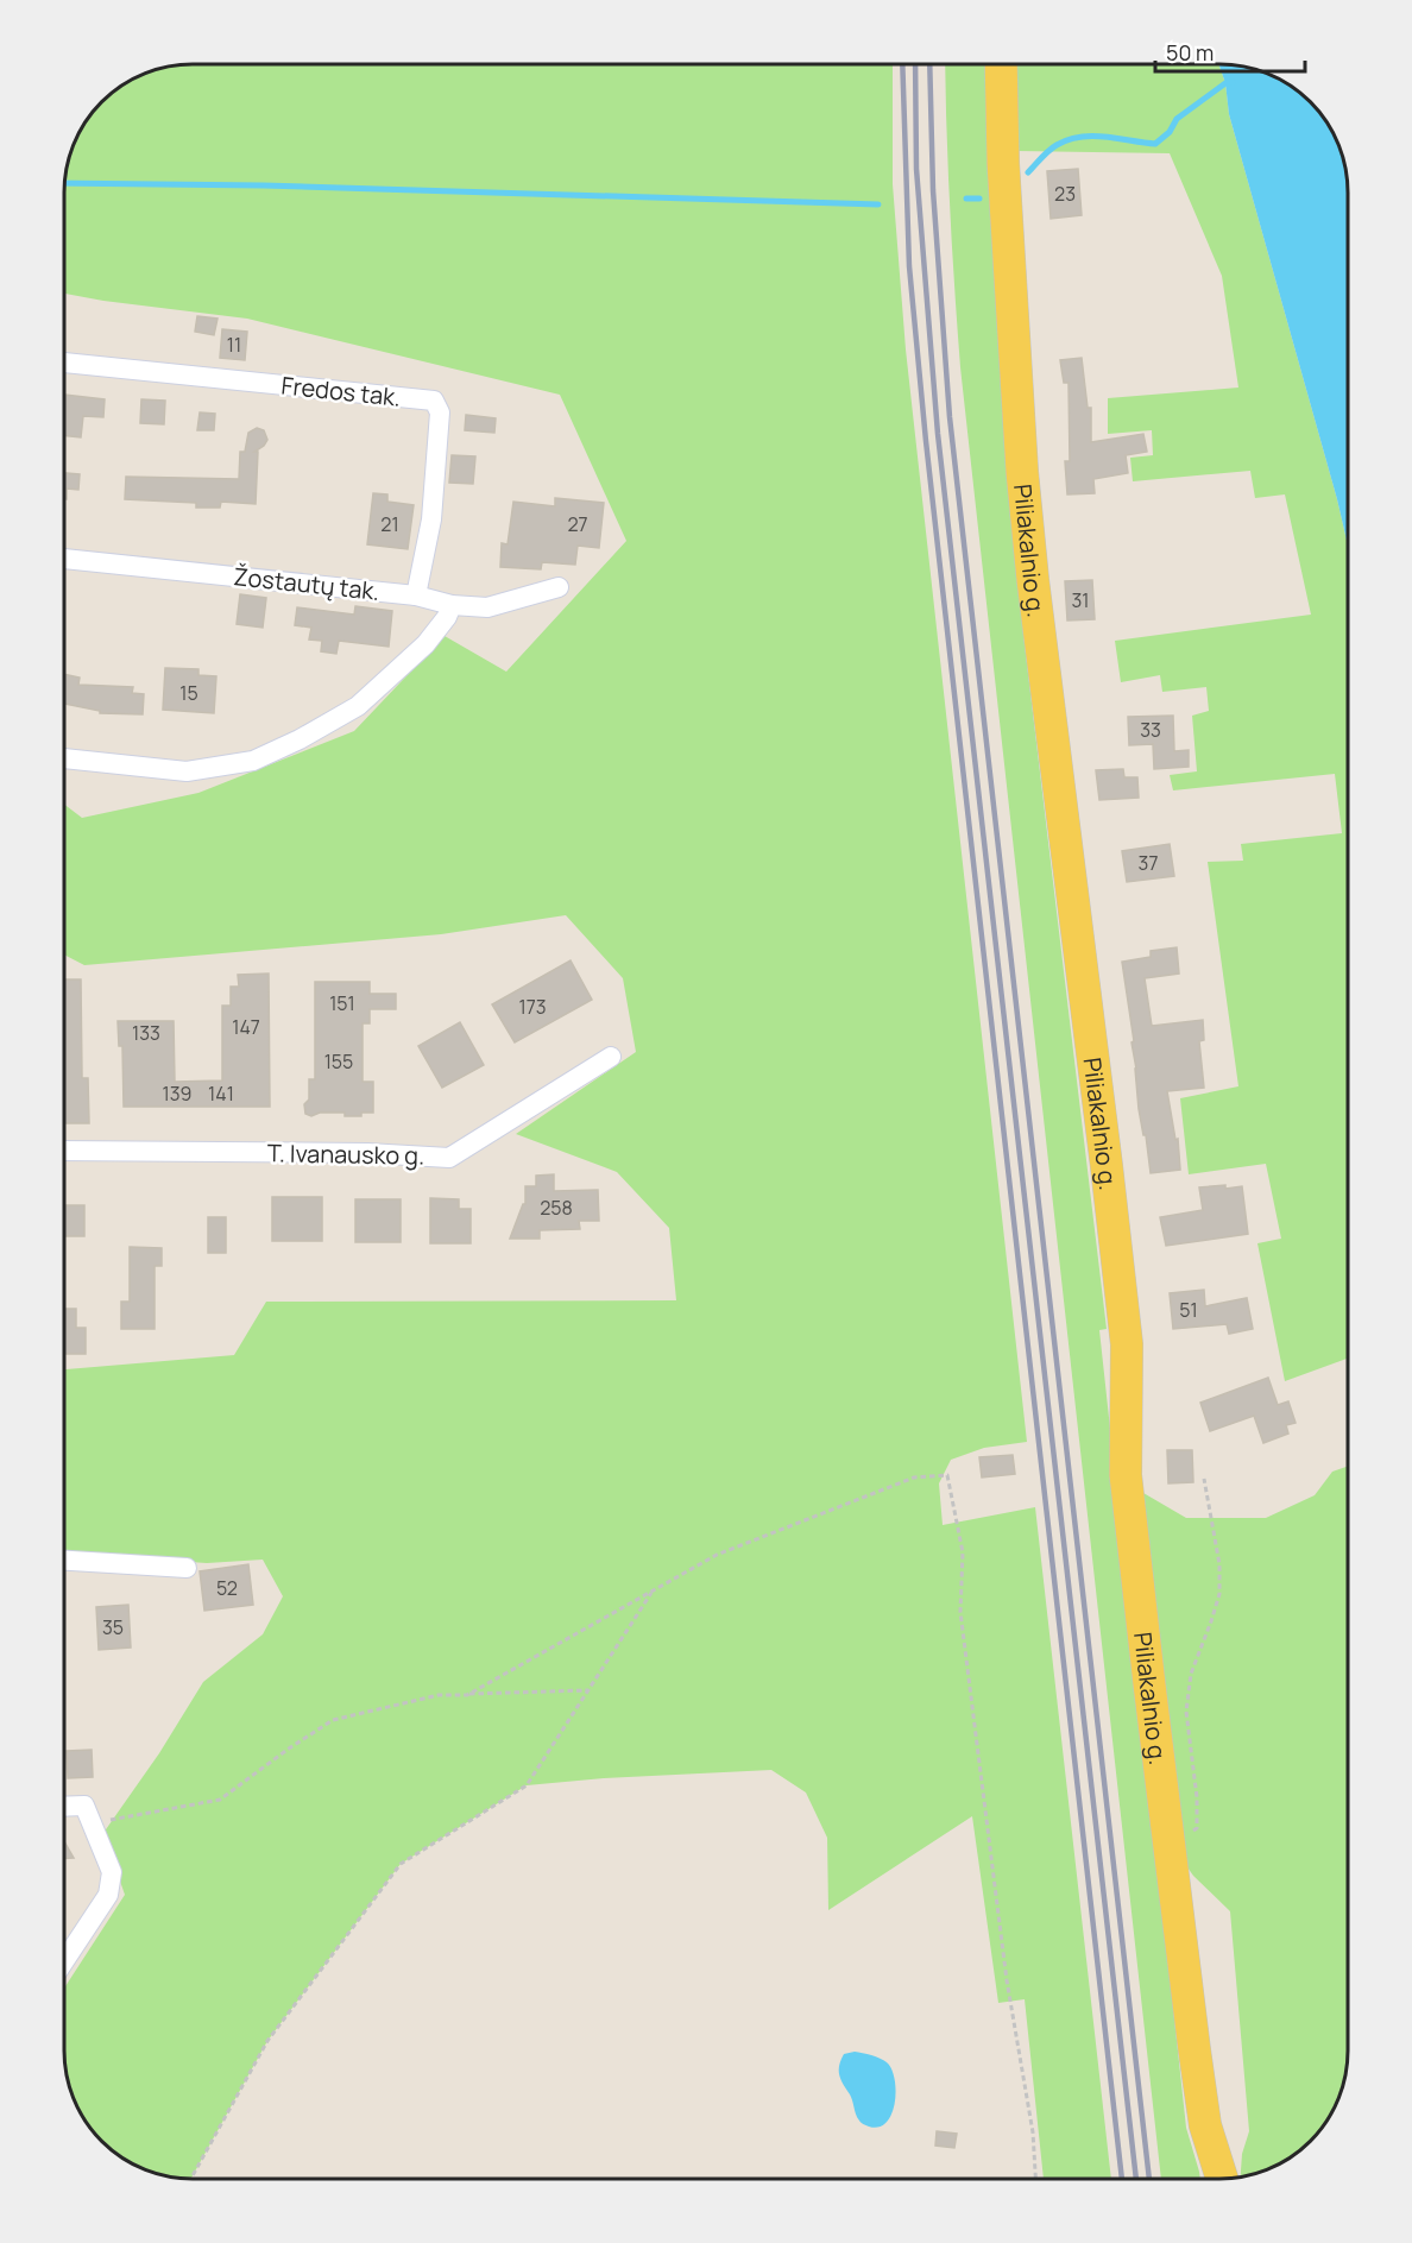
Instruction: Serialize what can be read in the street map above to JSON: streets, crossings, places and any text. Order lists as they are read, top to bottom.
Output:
{
  "streets": {
    "main road": ["Piliakalnio g."],
    "street": ["Fredos tak.", "Žostautų tak.", "T. Ivanausko g."]
  },
  "crossings": [
    ["Fredos tak.", "Žostautų tak."]
  ],
  "house_numbers": [
    "23",
    "11",
    "21",
    "27",
    "31",
    "15",
    "33",
    "37",
    "151",
    "173",
    "147",
    "133",
    "155",
    "139",
    "141",
    "258",
    "51",
    "52",
    "35"
  ],
  "scale_bar": "50 m"
}
